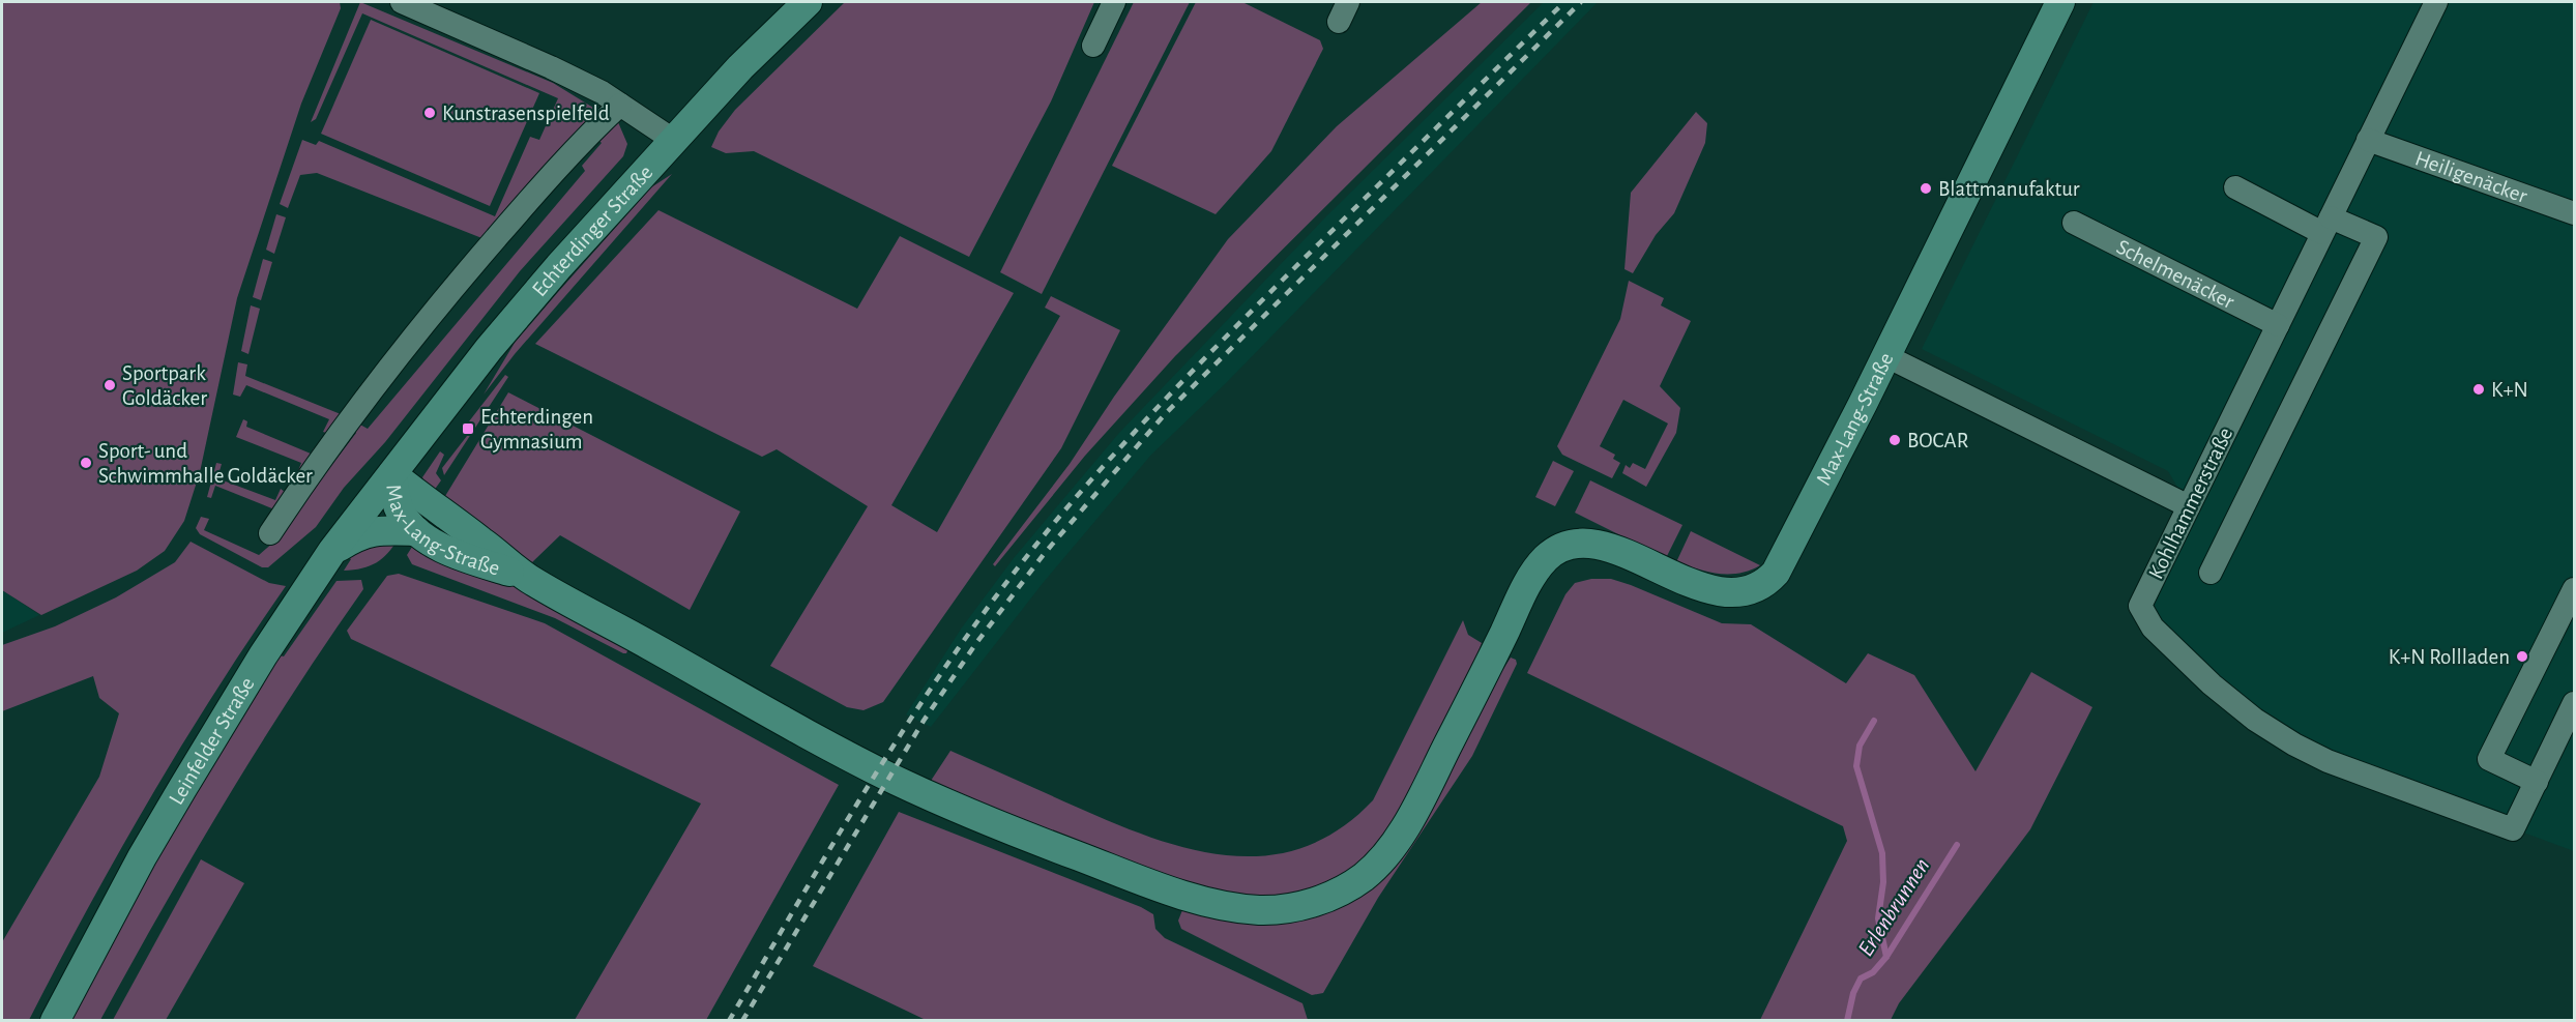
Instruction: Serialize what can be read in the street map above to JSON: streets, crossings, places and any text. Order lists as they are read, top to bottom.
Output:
{
  "streets": {
    "main road": ["Echterdinger Straße", "Max-Lang-Straße", "Leinfelder Straße"],
    "street": ["Heiligenäcker", "Schelmenäcker", "Kohlhammerstraße"]
  },
  "crossings": [
    ["Heiligenäcker", "Kohlhammerstraße"],
    ["Echterdinger Straße", "Max-Lang-Straße"],
    ["Echterdinger Straße", "Leinfelder Straße"],
    ["Schelmenäcker", "Kohlhammerstraße"],
    ["Max-Lang-Straße", "Leinfelder Straße"]
  ],
  "water": ["Erlenbrunnen"],
  "places": {
    "other": [
      "Kunstrasenspielfeld",
      "Blattmanufaktur",
      "Sportpark Goldäcker",
      "K+N",
      "BOCAR",
      "Sport- und Schwimmhalle Goldäcker",
      "K+N Rollladen"
    ],
    "transit": ["Echterdingen Gymnasium"]
  }
}
